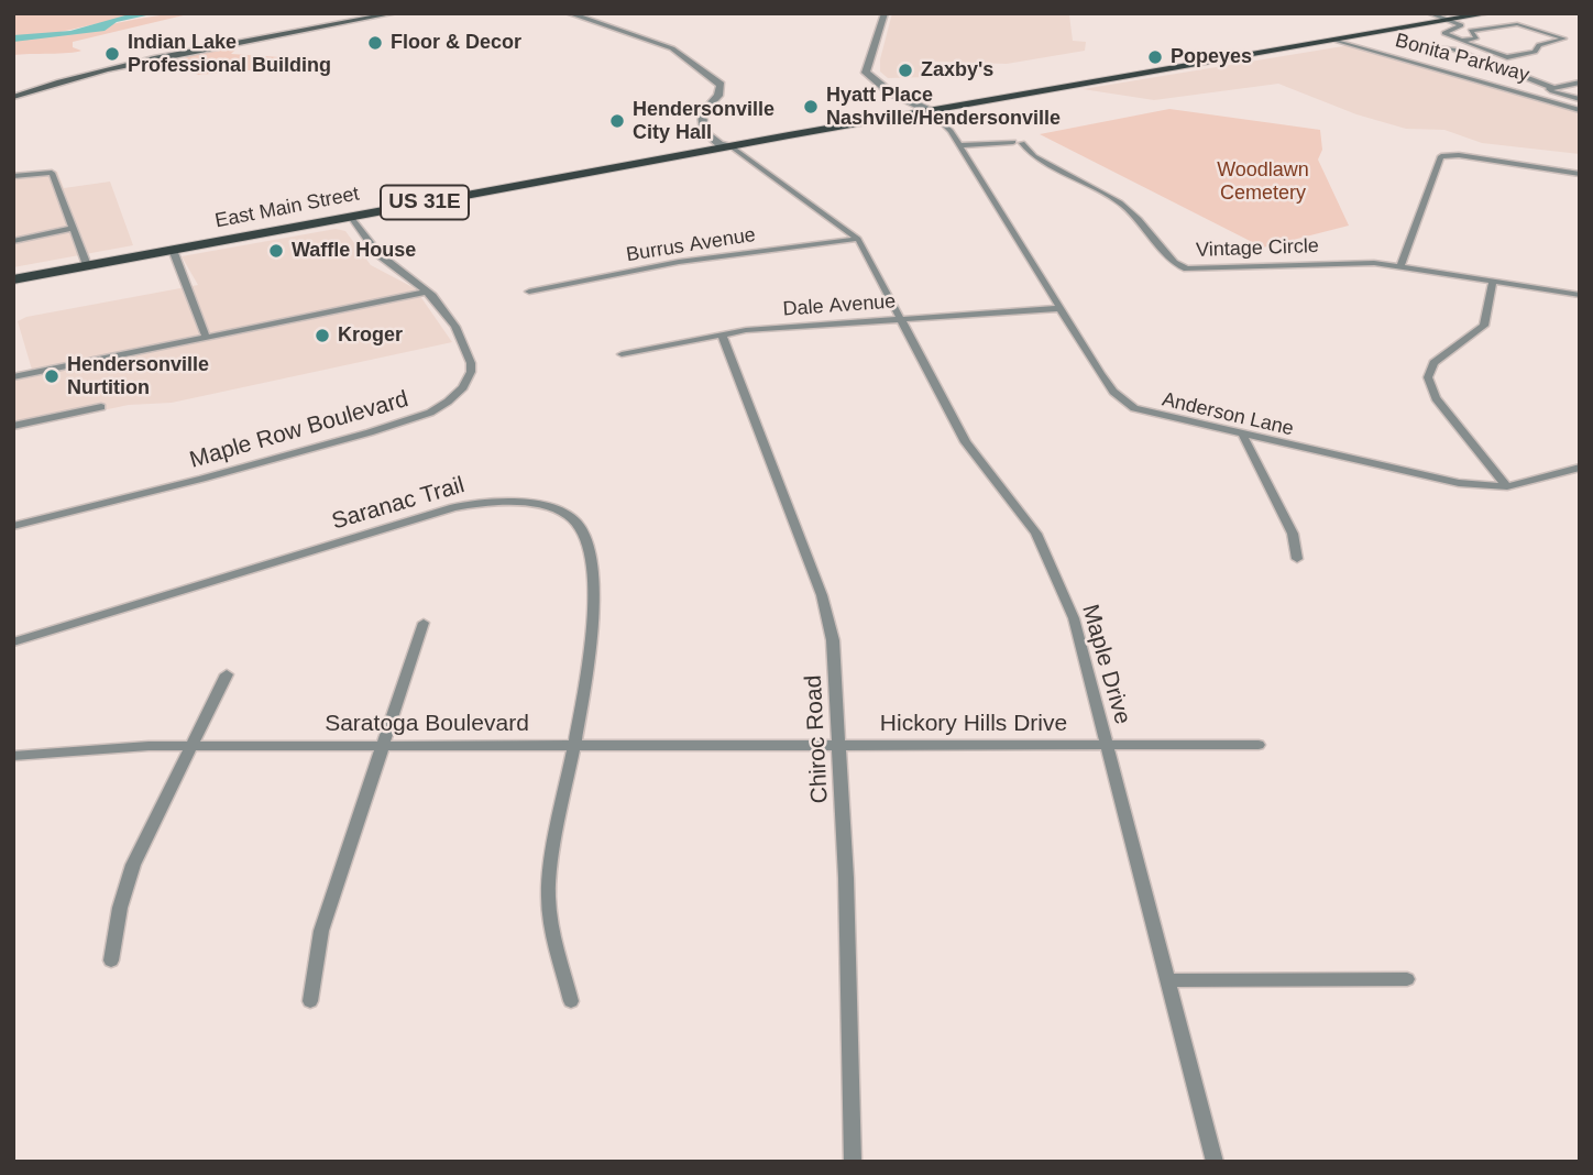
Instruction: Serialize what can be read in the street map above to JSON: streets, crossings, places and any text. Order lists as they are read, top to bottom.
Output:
{
  "streets": {
    "main road": ["US 31E", "East Main Street"],
    "street": [
      "Bonita Parkway",
      "Burrus Avenue",
      "Vintage Circle",
      "Dale Avenue",
      "Anderson Lane",
      "Maple Row Boulevard",
      "Saranac Trail",
      "Maple Drive",
      "Saratoga Boulevard",
      "Hickory Hills Drive",
      "Chiroc Road"
    ]
  },
  "crossings": [
    ["East Main Street", "Anderson Lane"],
    ["East Main Street", "Maple Row Boulevard"],
    ["East Main Street", "Maple Drive"],
    ["Burrus Avenue", "Maple Drive"],
    ["Vintage Circle", "Anderson Lane"],
    ["Dale Avenue", "Anderson Lane"],
    ["Dale Avenue", "Maple Drive"],
    ["Dale Avenue", "Chiroc Road"],
    ["Saranac Trail", "Saratoga Boulevard"],
    ["Maple Drive", "Hickory Hills Drive"],
    ["Saratoga Boulevard", "Hickory Hills Drive"],
    ["Saratoga Boulevard", "Chiroc Road"],
    ["Hickory Hills Drive", "Chiroc Road"]
  ],
  "parks": ["Woodlawn Cemetery"],
  "places": [
    "Floor & Decor",
    "Indian Lake Professional Building",
    "Popeyes",
    "Zaxby's",
    "Hyatt Place Nashville/Hendersonville",
    "Hendersonville City Hall",
    "Waffle House",
    "Kroger",
    "Hendersonville Nurtition"
  ]
}
